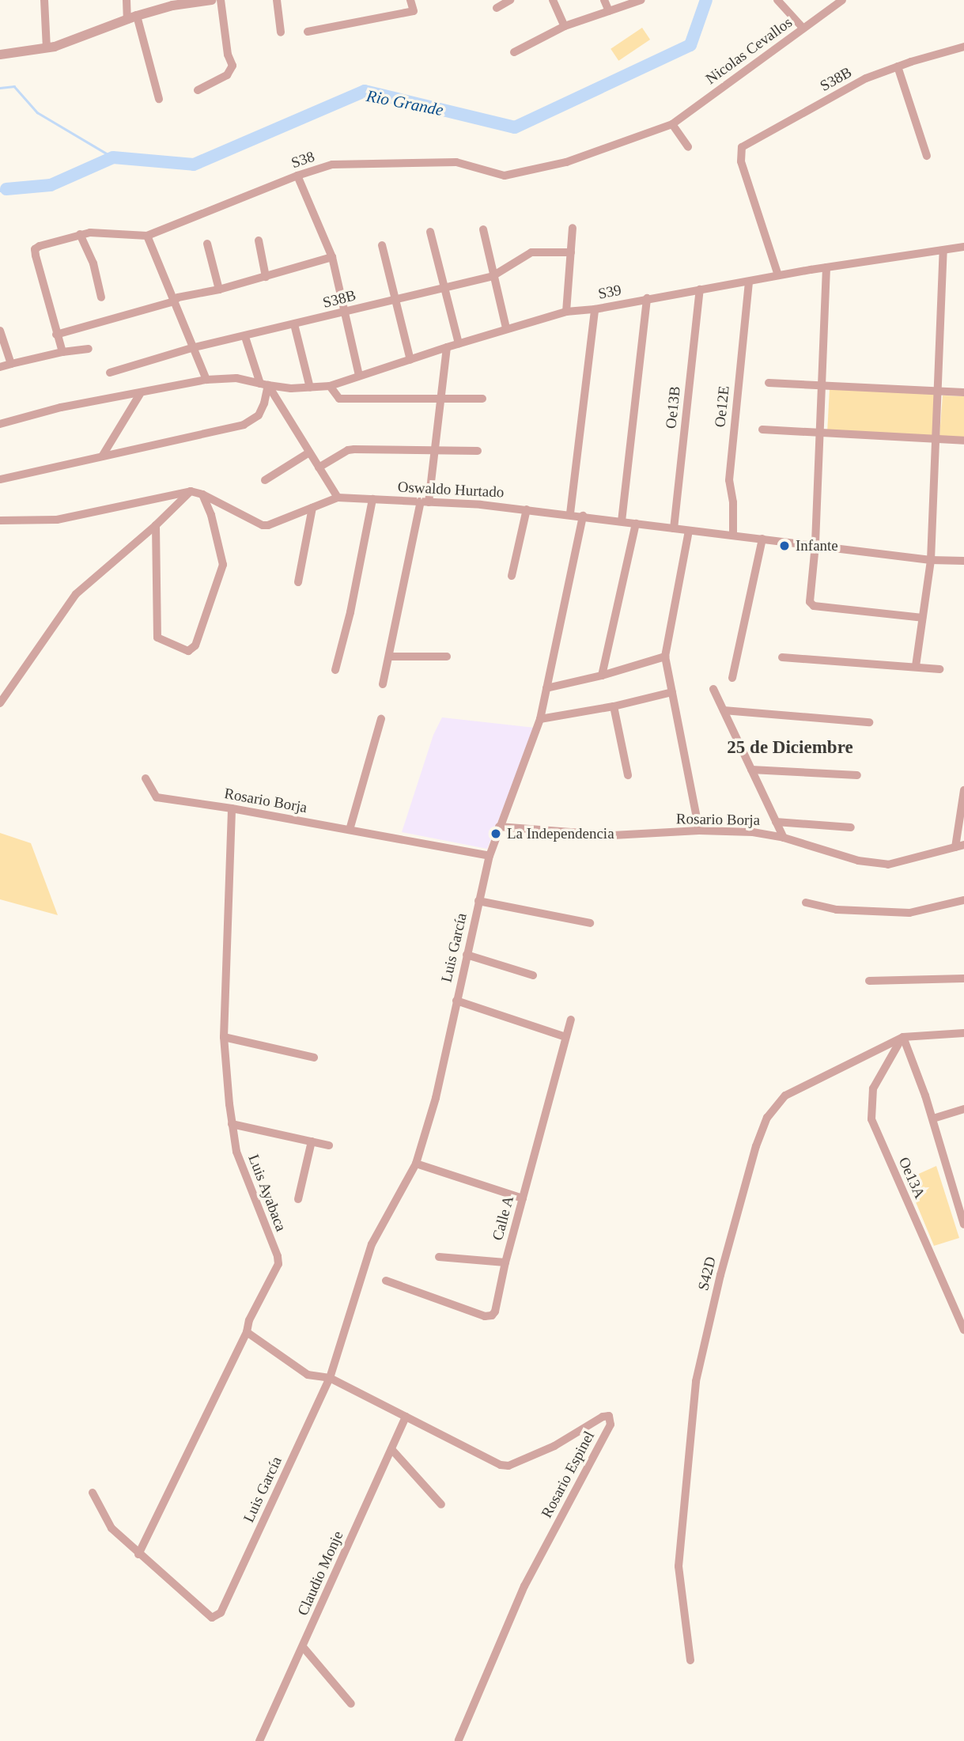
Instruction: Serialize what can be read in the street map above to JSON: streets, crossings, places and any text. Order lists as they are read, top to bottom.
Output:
{
  "streets": {
    "street": [
      "Nicolas Cevallos",
      "S38B",
      "S38",
      "S39",
      "Oe12E",
      "Oe13B",
      "Oswaldo Hurtado",
      "Rosario Borja",
      "Luis García",
      "Oe13A",
      "Luis Ayabaca",
      "Calle A",
      "S42D",
      "Rosario Espinel",
      "Claudio Monje"
    ]
  },
  "crossings": [
    ["Nicolas Cevallos", "S38"],
    ["S38B", "S39"],
    ["S39", "Oe12E"],
    ["S39", "Oe13B"],
    ["Oe12E", "Oswaldo Hurtado"],
    ["Oe13B", "Oswaldo Hurtado"],
    ["Oswaldo Hurtado", "Luis García"],
    ["Rosario Borja", "Luis García"],
    ["Rosario Borja", "Luis Ayabaca"],
    ["Luis García", "Luis Ayabaca"],
    ["Luis García", "Rosario Espinel"],
    ["Oe13A", "S42D"],
    ["Rosario Espinel", "Claudio Monje"]
  ],
  "districts": ["25 de Diciembre"],
  "water": ["Rio Grande"],
  "places": ["Infante", "La Independencia"]
}
